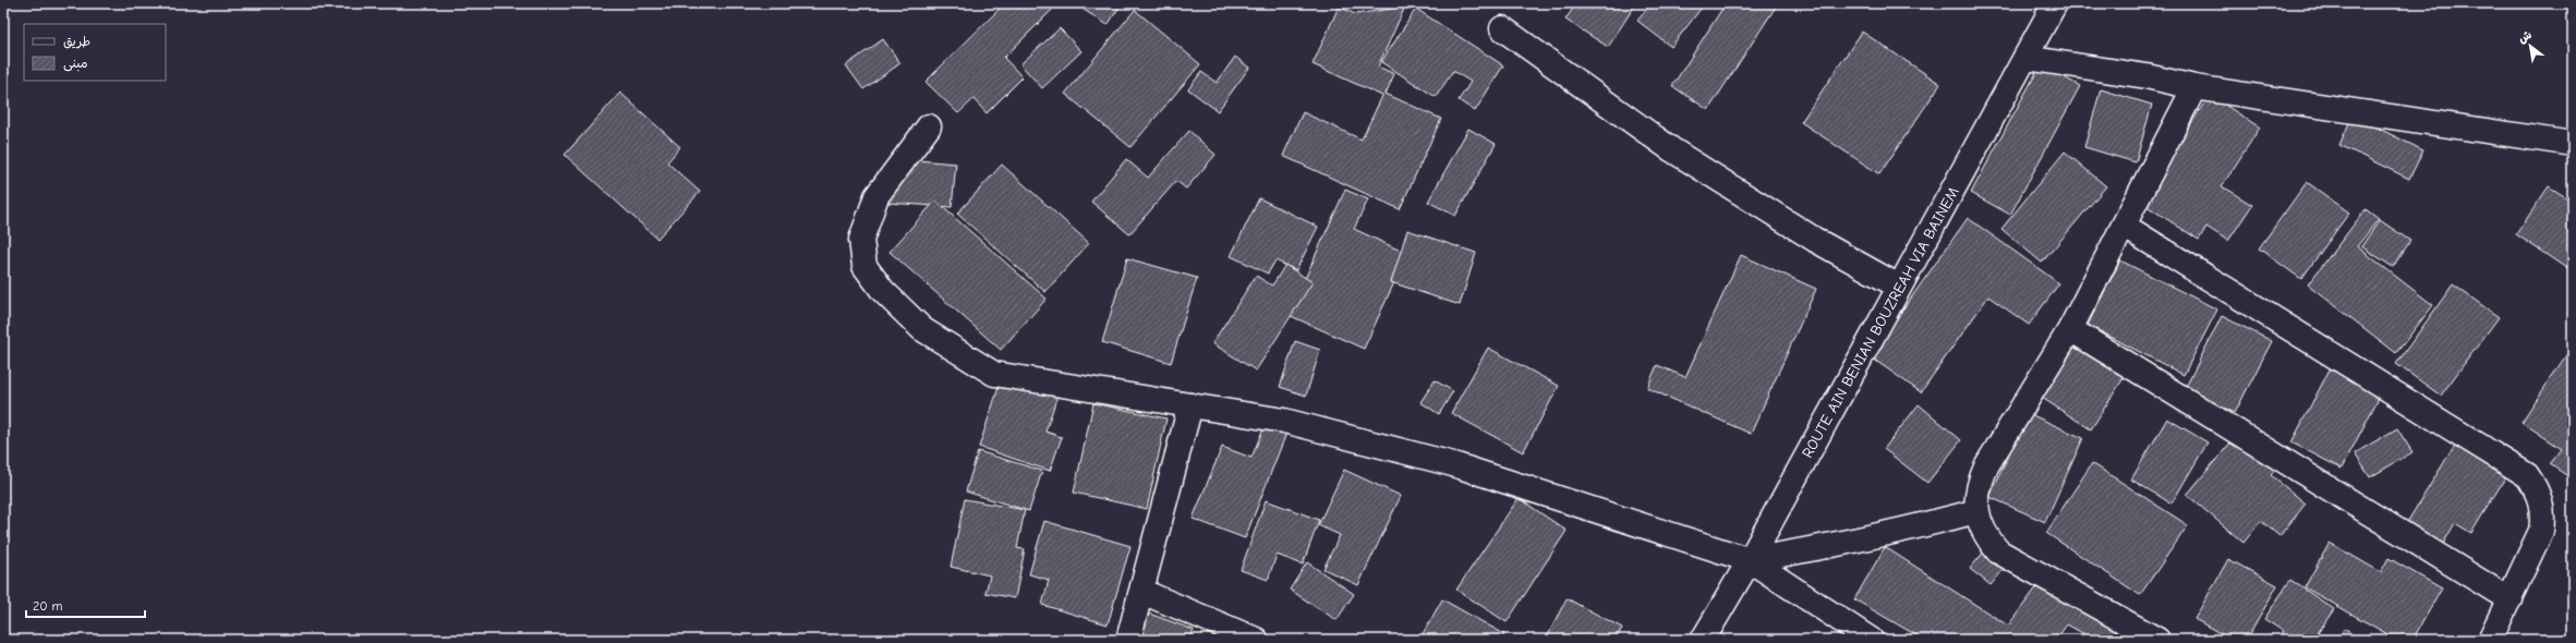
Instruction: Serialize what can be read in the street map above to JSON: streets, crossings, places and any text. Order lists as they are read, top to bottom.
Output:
{
  "streets": {
    "street": ["ROUTE AIN BENIAN BOUZREAH VIA BAINEM"]
  },
  "legend": ["طريق", "مبنى"],
  "scale_bar": "20 m",
  "north": "top left"
}
